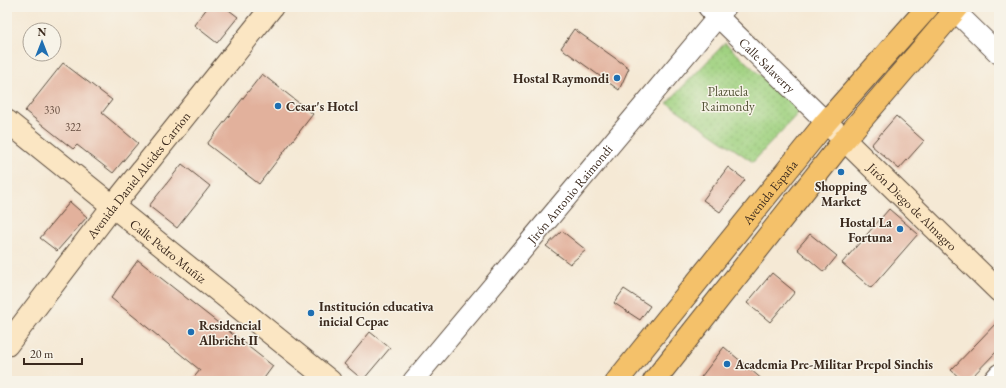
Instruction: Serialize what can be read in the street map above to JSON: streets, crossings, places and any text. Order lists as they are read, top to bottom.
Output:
{
  "streets": {
    "main road": ["Avenida España"],
    "street": [
      "Calle Salaverry",
      "Avenida Daniel Alcides Carrion",
      "Jirón Antonio Raimondi",
      "Jirón Diego de Almagro",
      "Calle Pedro Muñiz"
    ]
  },
  "crossings": [
    ["Calle Salaverry", "Avenida España"],
    ["Calle Salaverry", "Jirón Antonio Raimondi"],
    ["Calle Salaverry", "Jirón Diego de Almagro"],
    ["Avenida Daniel Alcides Carrion", "Calle Pedro Muñiz"],
    ["Avenida España", "Jirón Diego de Almagro"]
  ],
  "parks": ["Plazuela Raimondy"],
  "places": [
    "Hostal Raymondi",
    "Cesar's Hotel",
    "Shopping Market",
    "Hostal La Fortuna",
    "Institución educativa inicial Cepae",
    "Residencial Albricht II",
    "Academia Pre-Militar Prepol Sinchis"
  ],
  "house_numbers": ["330", "322"],
  "scale_bar": "20 m",
  "north": "top"
}
